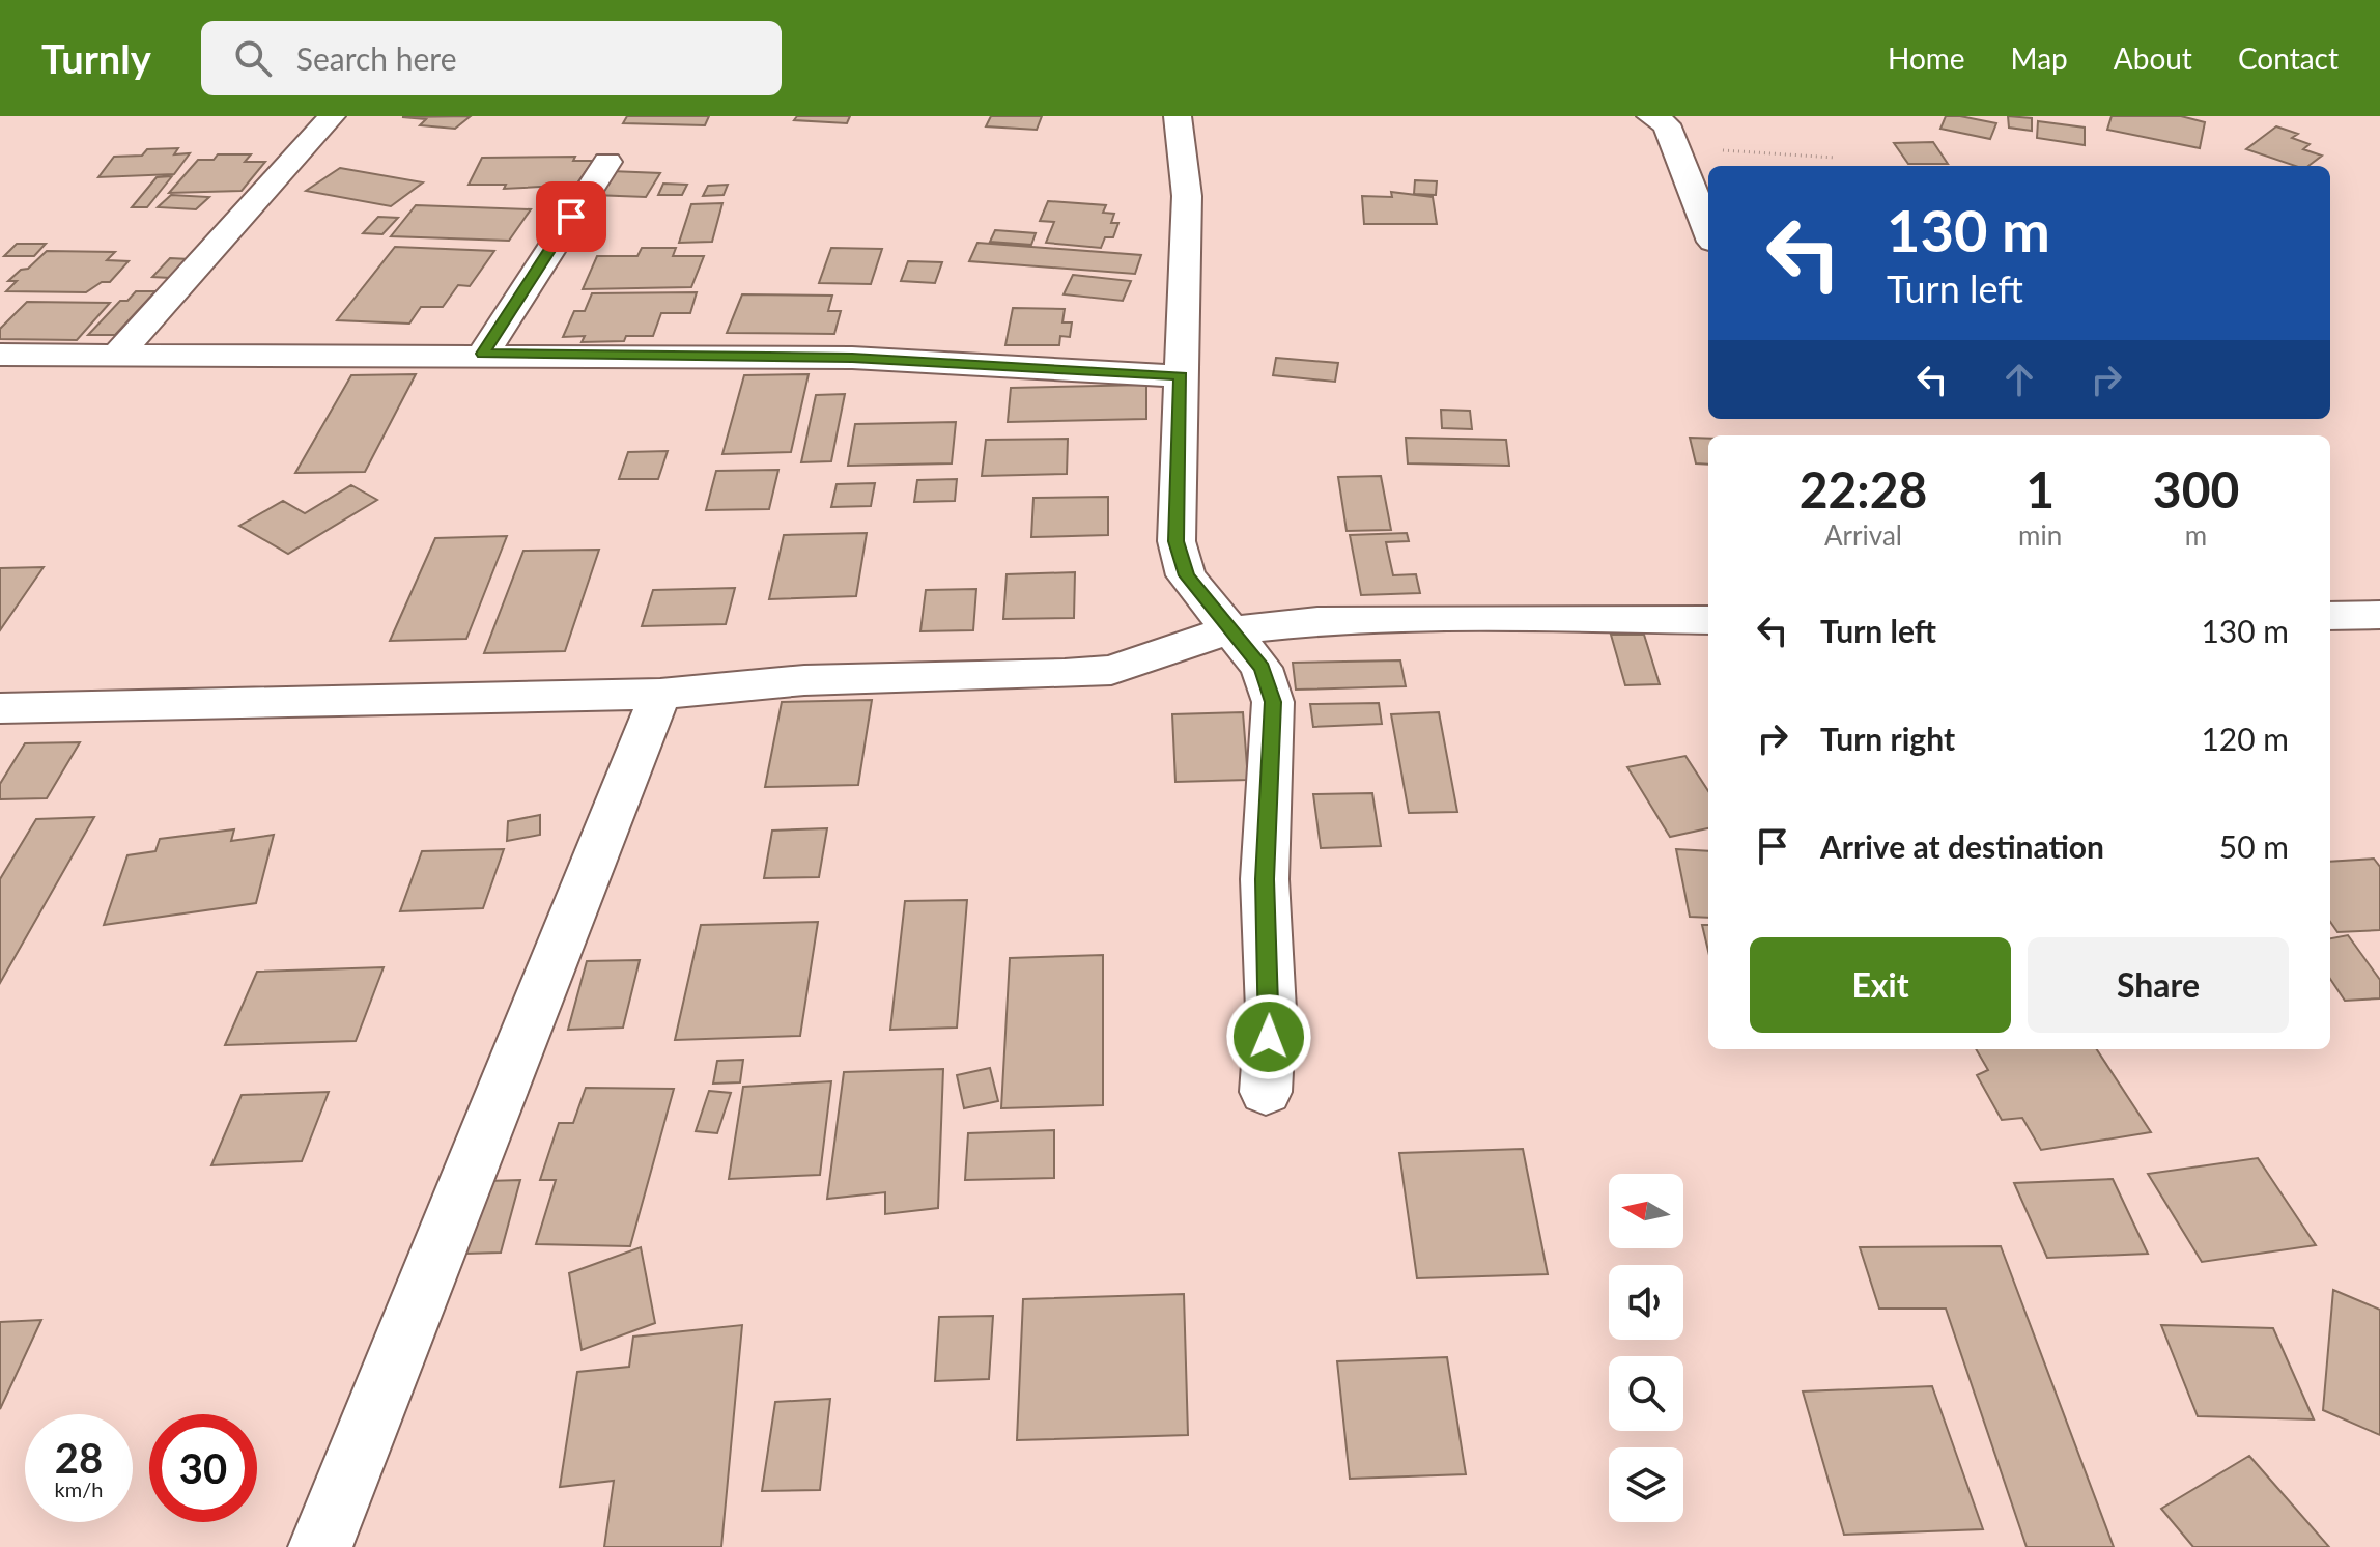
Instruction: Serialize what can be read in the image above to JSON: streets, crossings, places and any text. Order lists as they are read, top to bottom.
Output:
{
  "north": "left",
  "page": {
    "header": "Turnly",
    "search": "Search here",
    "nav": [
      "Home",
      "Map",
      "About",
      "Contact"
    ],
    "turn": ["130 m", "Turn left"],
    "eta": [
      "22:28",
      "Arrival",
      "1",
      "min",
      "300",
      "m"
    ],
    "list": [
      {
        "name": "Turn left",
        "value": "130 m"
      },
      {
        "name": "Turn right",
        "value": "120 m"
      },
      {
        "name": "Arrive at destination",
        "value": "50 m"
      }
    ],
    "buttons": ["Exit", "Share"],
    "speed": "28 km/h",
    "limit": "30"
  }
}
